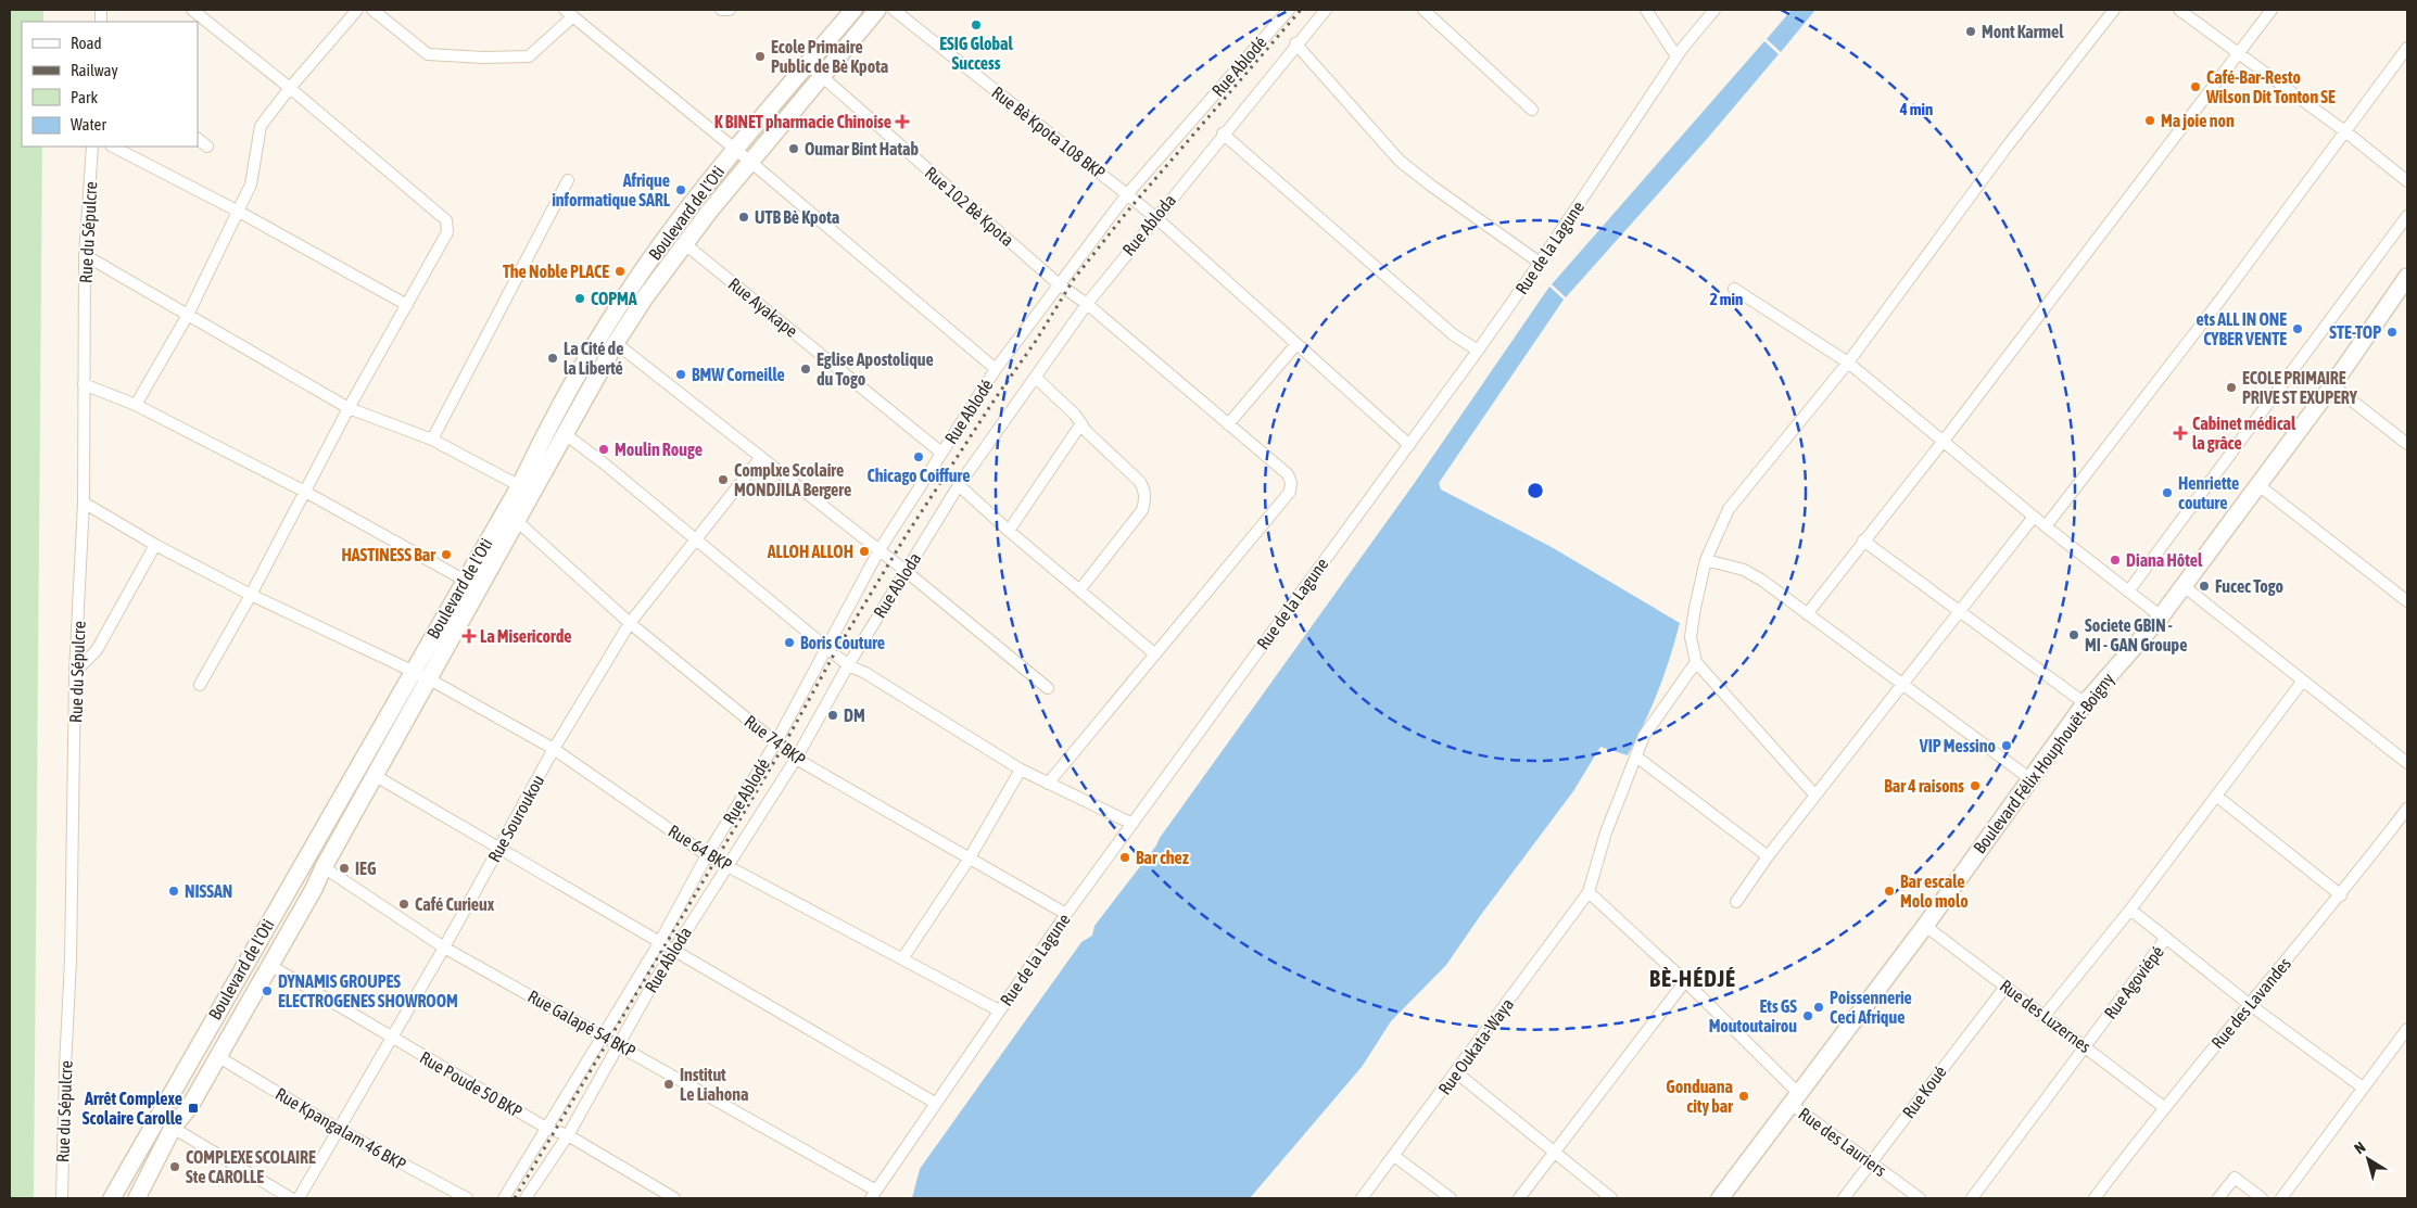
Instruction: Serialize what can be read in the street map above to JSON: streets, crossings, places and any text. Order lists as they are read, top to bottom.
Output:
{
  "streets": {
    "main road": ["Boulevard de l'Oti", "Boulevard Félix Houphouët-Boigny"],
    "street": [
      "Rue Ablodé",
      "Rue Bè Kpota 108 BKP",
      "Rue 102 Bè Kpota",
      "Rue Abloda",
      "Rue du Sépulcre",
      "Rue de la Lagune",
      "Rue Ayakape",
      "Rue 74 BKP",
      "Rue Souroukou",
      "Rue 64 BKP",
      "Rue Agoviépé",
      "Rue des Lavandes",
      "Rue des Luzernes",
      "Rue Galapé 54 BKP",
      "Rue Oukata-Waya",
      "Rue Poude 50 BKP",
      "Rue Koué",
      "Rue Kpangalam 46 BKP",
      "Rue des Lauriers"
    ]
  },
  "crossings": [
    ["Rue Ablodé", "Rue Bè Kpota 108 BKP"],
    ["Rue Ablodé", "Rue 102 Bè Kpota"],
    ["Rue Ablodé", "Rue Ayakape"],
    ["Rue Ablodé", "Rue 74 BKP"],
    ["Rue Ablodé", "Rue 64 BKP"],
    ["Rue Ablodé", "Rue Galapé 54 BKP"],
    ["Rue Ablodé", "Rue Poude 50 BKP"],
    ["Rue Bè Kpota 108 BKP", "Rue Abloda"],
    ["Rue Bè Kpota 108 BKP", "Rue de la Lagune"],
    ["Rue 102 Bè Kpota", "Boulevard de l'Oti"],
    ["Rue 102 Bè Kpota", "Rue Abloda"],
    ["Boulevard de l'Oti", "Rue Ayakape"],
    ["Boulevard de l'Oti", "Rue 74 BKP"],
    ["Boulevard de l'Oti", "Rue 64 BKP"],
    ["Boulevard de l'Oti", "Rue Galapé 54 BKP"],
    ["Boulevard de l'Oti", "Rue Poude 50 BKP"],
    ["Boulevard de l'Oti", "Rue Kpangalam 46 BKP"],
    ["Rue Abloda", "Rue 74 BKP"],
    ["Rue Abloda", "Rue 64 BKP"],
    ["Rue Abloda", "Rue Galapé 54 BKP"],
    ["Rue Abloda", "Rue Poude 50 BKP"],
    ["Rue du Sépulcre", "Rue 64 BKP"],
    ["Rue de la Lagune", "Rue 74 BKP"],
    ["Rue de la Lagune", "Rue 64 BKP"],
    ["Rue de la Lagune", "Rue Galapé 54 BKP"],
    ["Rue 74 BKP", "Rue Souroukou"],
    ["Boulevard Félix Houphouët-Boigny", "Rue des Luzernes"],
    ["Boulevard Félix Houphouët-Boigny", "Rue des Lauriers"],
    ["Rue Souroukou", "Rue 64 BKP"],
    ["Rue Souroukou", "Rue Galapé 54 BKP"],
    ["Rue Souroukou", "Rue Poude 50 BKP"],
    ["Rue Souroukou", "Rue Kpangalam 46 BKP"],
    ["Rue Agoviépé", "Rue des Lavandes"],
    ["Rue Agoviépé", "Rue des Luzernes"],
    ["Rue des Lavandes", "Rue des Luzernes"],
    ["Rue des Luzernes", "Rue Koué"],
    ["Rue Oukata-Waya", "Rue des Lauriers"],
    ["Rue Koué", "Rue des Lauriers"]
  ],
  "districts": ["BÈ-HÉDJÉ"],
  "places": {
    "other": [
      "ESIG Global Success",
      "Mont Karmel",
      "Ecole Primaire Public de Bè Kpota",
      "Café-Bar-Resto Wilson Dit Tonton SE",
      "Ma joie non",
      "Oumar Bint Hatab",
      "Afrique informatique SARL",
      "UTB Bè Kpota",
      "The Noble PLACE",
      "COPMA",
      "ets ALL IN ONE CYBER VENTE",
      "STE-TOP",
      "La Cité de la Liberté",
      "Eglise Apostolique du Togo",
      "BMW Corneille",
      "ECOLE PRIMAIRE PRIVE ST EXUPERY",
      "Moulin Rouge",
      "Chicago Coiffure",
      "Complxe Scolaire MONDJILA Bergere",
      "Henriette couture",
      "ALLOH ALLOH",
      "HASTINESS Bar",
      "Diana Hôtel",
      "Fucec Togo",
      "Societe GBIN - MI - GAN Groupe",
      "Boris Couture",
      "DM",
      "VIP Messino",
      "Bar 4 raisons",
      "Bar chez",
      "IEG",
      "NISSAN",
      "Bar escale Molo molo",
      "Café Curieux",
      "DYNAMIS GROUPES ELECTROGENES SHOWROOM",
      "Poissennerie Ceci Afrique",
      "Ets GS Moutoutairou",
      "Institut Le Liahona",
      "Gonduana city bar",
      "COMPLEXE SCOLAIRE Ste CAROLLE"
    ],
    "health": ["K BINET pharmacie Chinoise", "Cabinet médical la grâce", "La Misericorde"],
    "transit": ["Arrêt Complexe Scolaire Carolle"]
  },
  "legend": [
    "Road",
    "Railway",
    "Park",
    "Water"
  ],
  "north": "top left",
  "rings": ["4 min", "2 min"]
}
